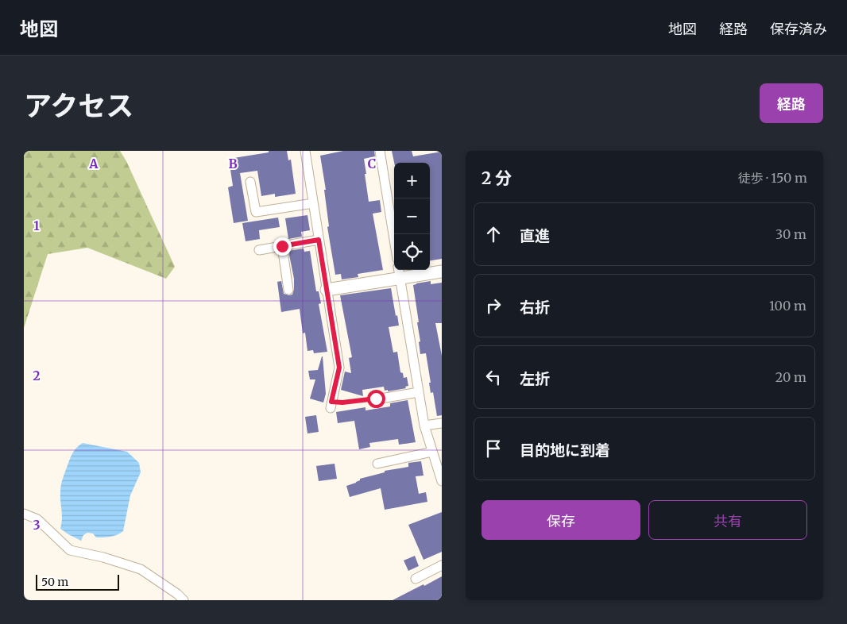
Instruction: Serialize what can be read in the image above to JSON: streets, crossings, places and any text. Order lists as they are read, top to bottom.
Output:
{
  "scale_bar": "50 m",
  "page": {
    "header": "地図",
    "nav": ["地図", "経路", "保存済み"],
    "title": "アクセス",
    "buttons": [
      "経路",
      ["保存", "共有"]
    ],
    "heading": ["2 分", "徒歩 · 150 m"],
    "map_buttons": ["+", "−"],
    "list": [
      ["直進", "30 m"],
      ["右折", "100 m"],
      ["左折", "20 m"],
      "目的地に到着"
    ],
    "scale": "50 m"
  },
  "grid": {
    "columns": ["A", "B", "C"],
    "rows": ["1", "2", "3"]
  }
}
